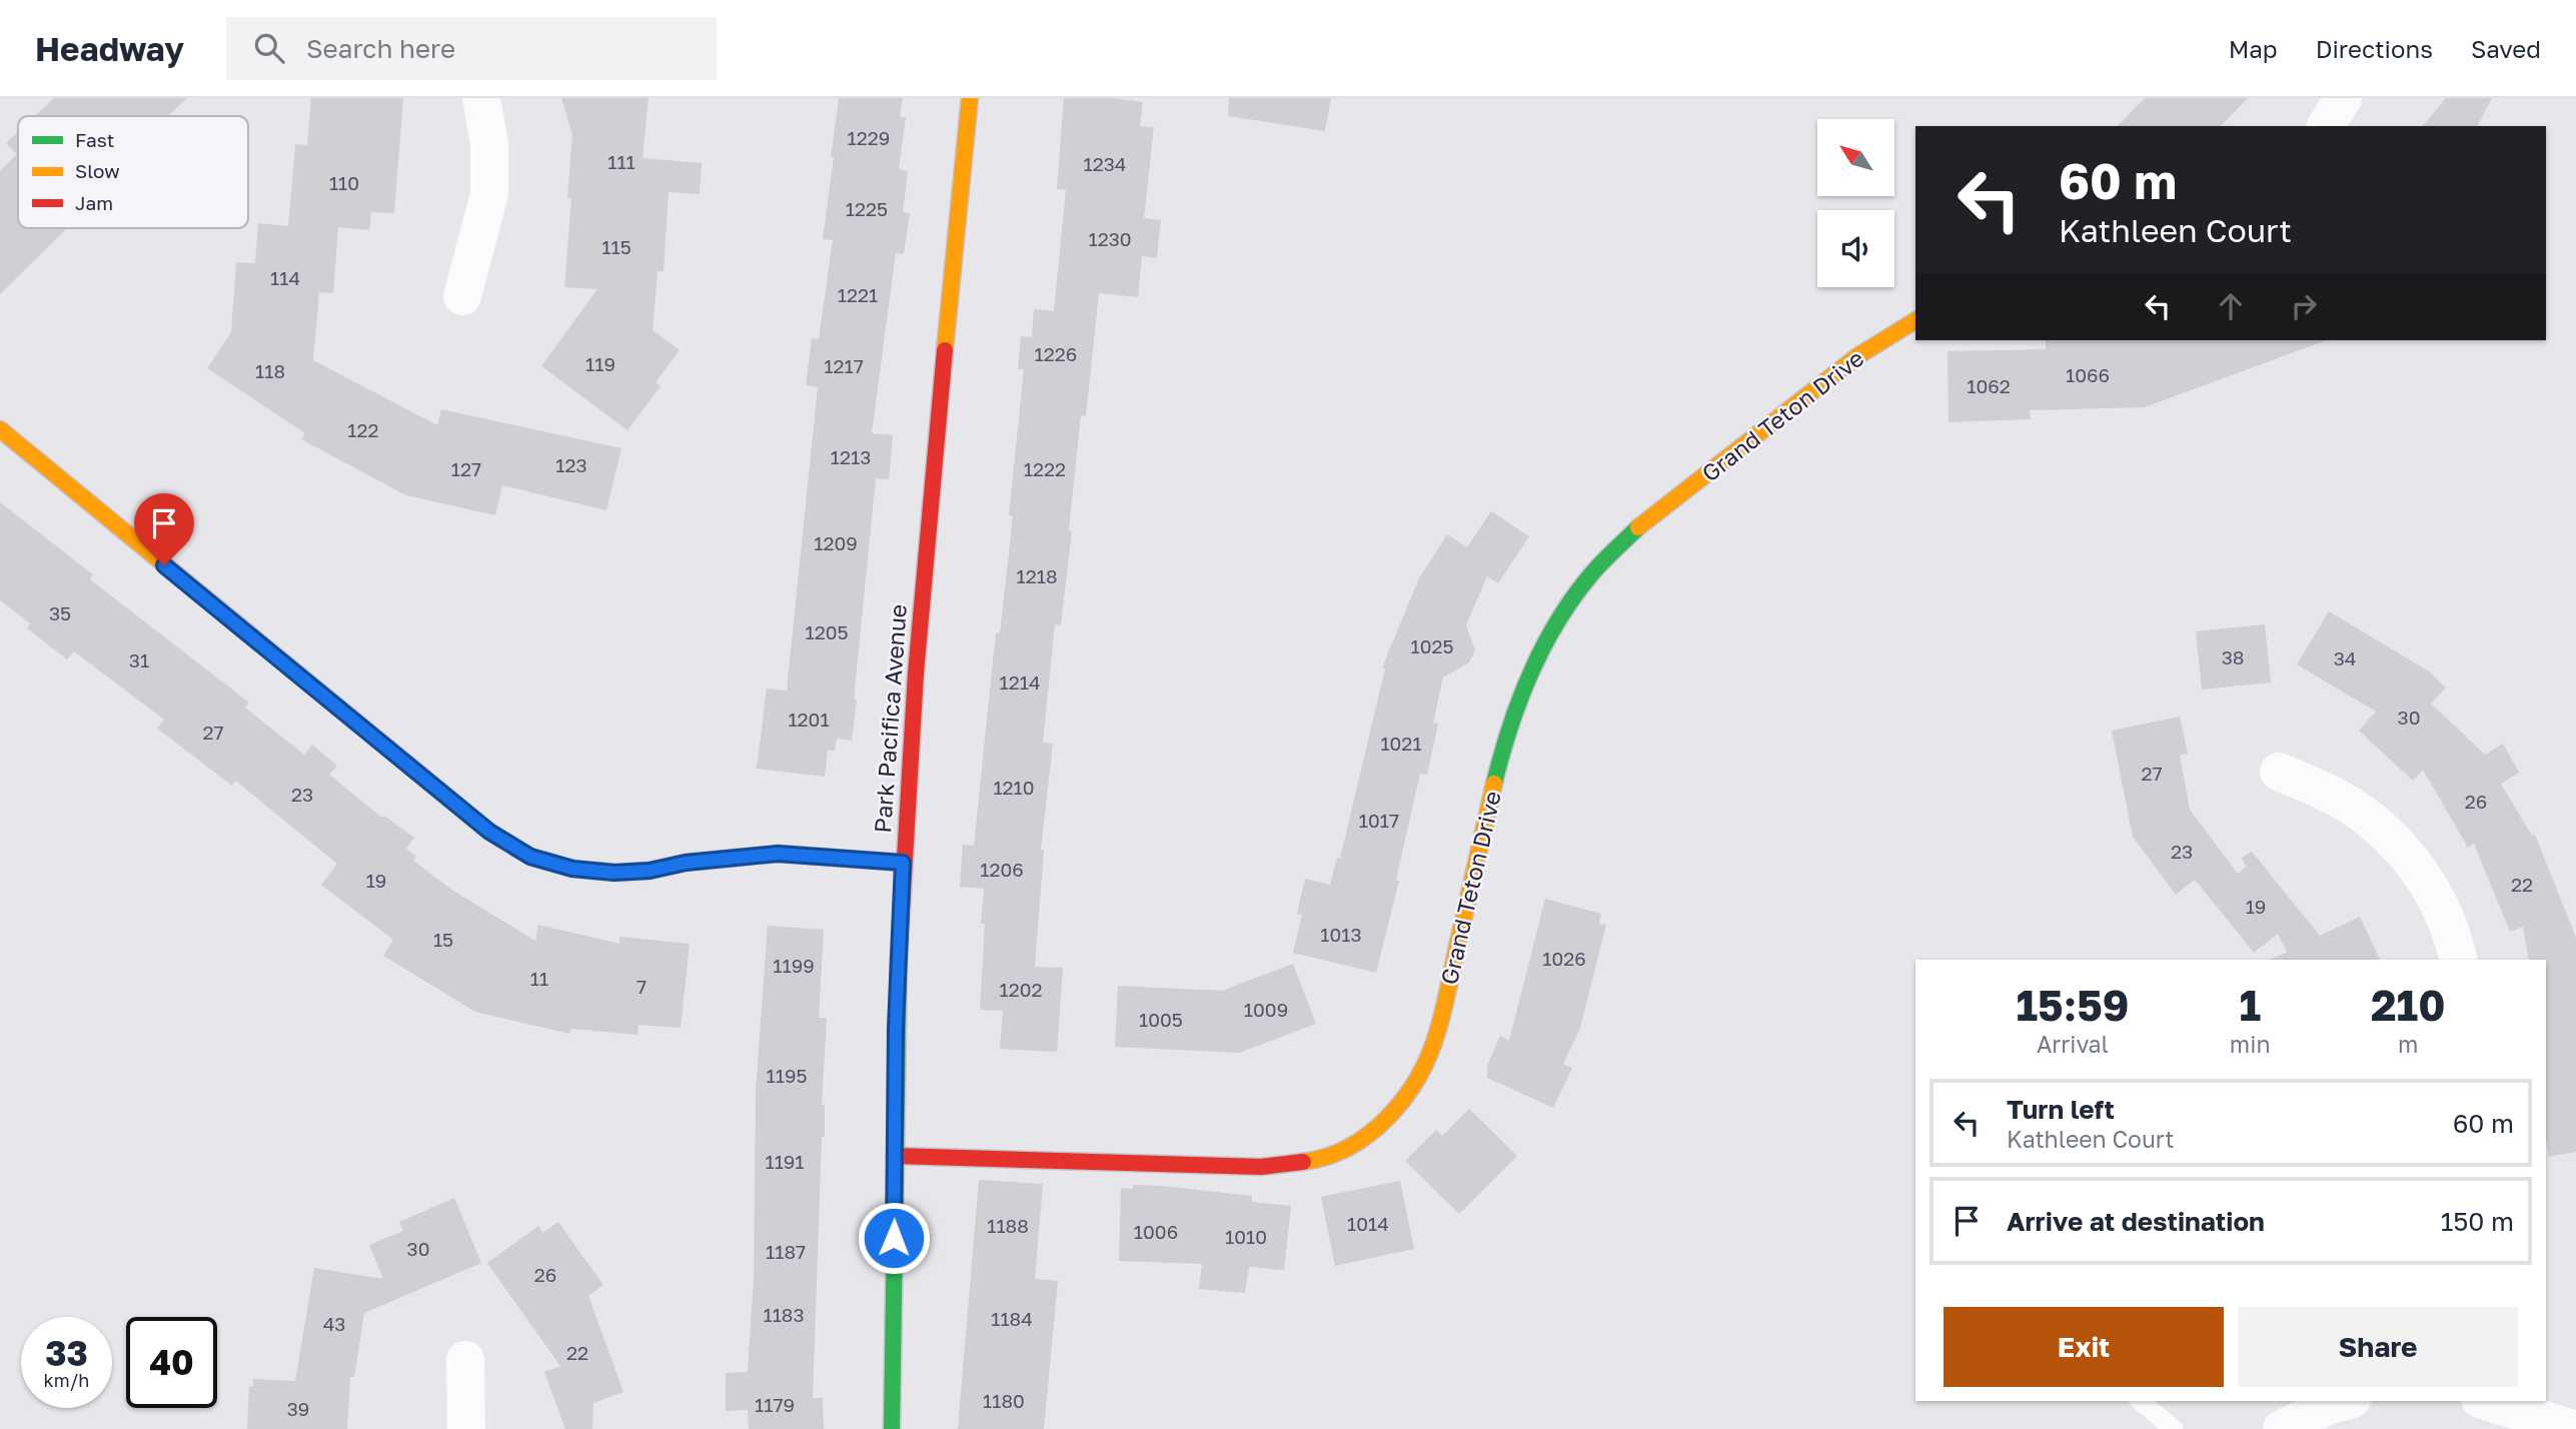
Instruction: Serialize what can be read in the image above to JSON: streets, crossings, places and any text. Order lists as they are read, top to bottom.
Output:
{
  "streets": {
    "street": ["Grand Teton Drive", "Park Pacifica Avenue"]
  },
  "crossings": [
    ["Grand Teton Drive", "Park Pacifica Avenue"]
  ],
  "house_numbers": [
    "1229",
    "111",
    "1234",
    "110",
    "1225",
    "1230",
    "115",
    "114",
    "1221",
    "1226",
    "119",
    "1217",
    "118",
    "1066",
    "1062",
    "122",
    "1213",
    "123",
    "127",
    "1222",
    "1209",
    "1218",
    "35",
    "1205",
    "1025",
    "38",
    "34",
    "31",
    "1214",
    "30",
    "1201",
    "27",
    "1021",
    "27",
    "1210",
    "23",
    "26",
    "1017",
    "23",
    "1206",
    "19",
    "22",
    "19",
    "1013",
    "15",
    "1026",
    "1199",
    "11",
    "7",
    "1202",
    "1009",
    "1005",
    "1195",
    "1191",
    "1014",
    "1188",
    "1006",
    "1010",
    "30",
    "1187",
    "26",
    "1183",
    "1184",
    "43",
    "22",
    "1180",
    "1179",
    "39"
  ],
  "legend": ["Fast", "Slow", "Jam"],
  "north": "top left",
  "page": {
    "header": "Headway",
    "search": "Search here",
    "nav": ["Map", "Directions", "Saved"],
    "turn": ["60 m", "Kathleen Court"],
    "eta": [
      "15:59",
      "Arrival",
      "1",
      "min",
      "210",
      "m"
    ],
    "list": [
      {
        "name": "Turn left",
        "note": "Kathleen Court",
        "value": "60 m"
      },
      {
        "name": "Arrive at destination",
        "value": "150 m"
      }
    ],
    "buttons": ["Exit", "Share"],
    "speed": "33 km/h",
    "limit": "40"
  }
}
